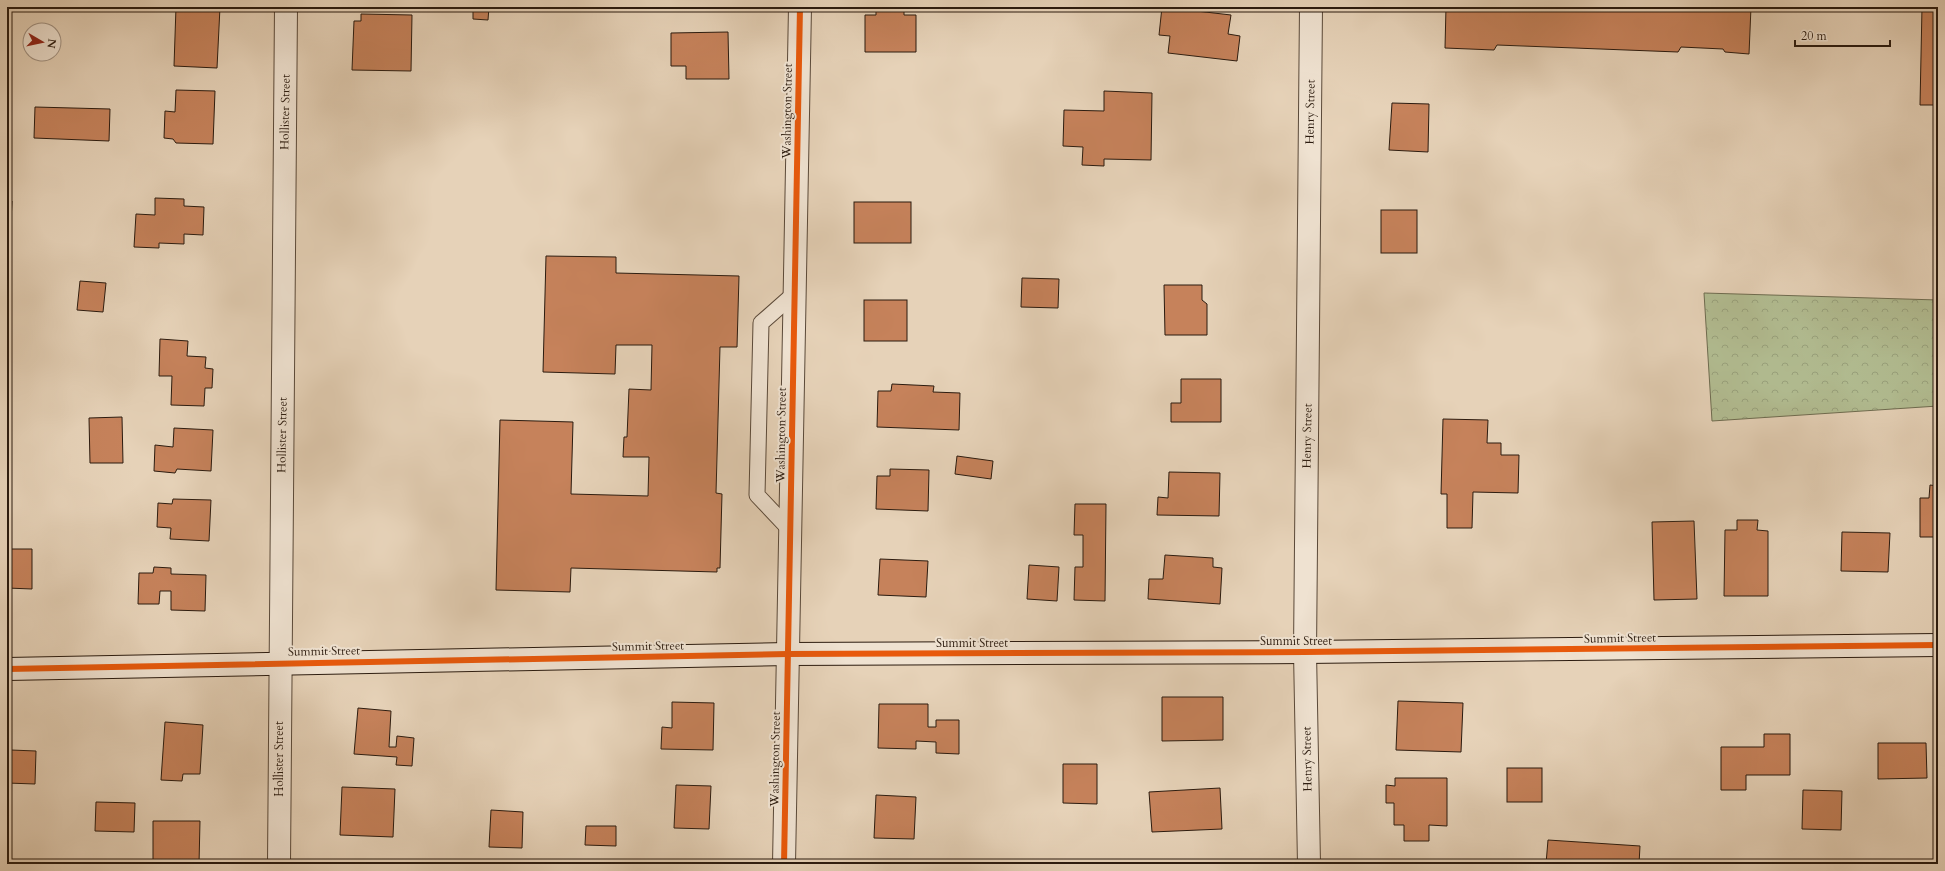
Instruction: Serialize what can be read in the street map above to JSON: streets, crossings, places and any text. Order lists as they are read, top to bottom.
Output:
{
  "streets": {
    "street": [
      "Washington Street",
      "Hollister Street",
      "Henry Street",
      "Summit Street"
    ]
  },
  "crossings": [
    ["Washington Street", "Summit Street"],
    ["Hollister Street", "Summit Street"],
    ["Henry Street", "Summit Street"]
  ],
  "scale_bar": "20 m",
  "north": "right"
}
